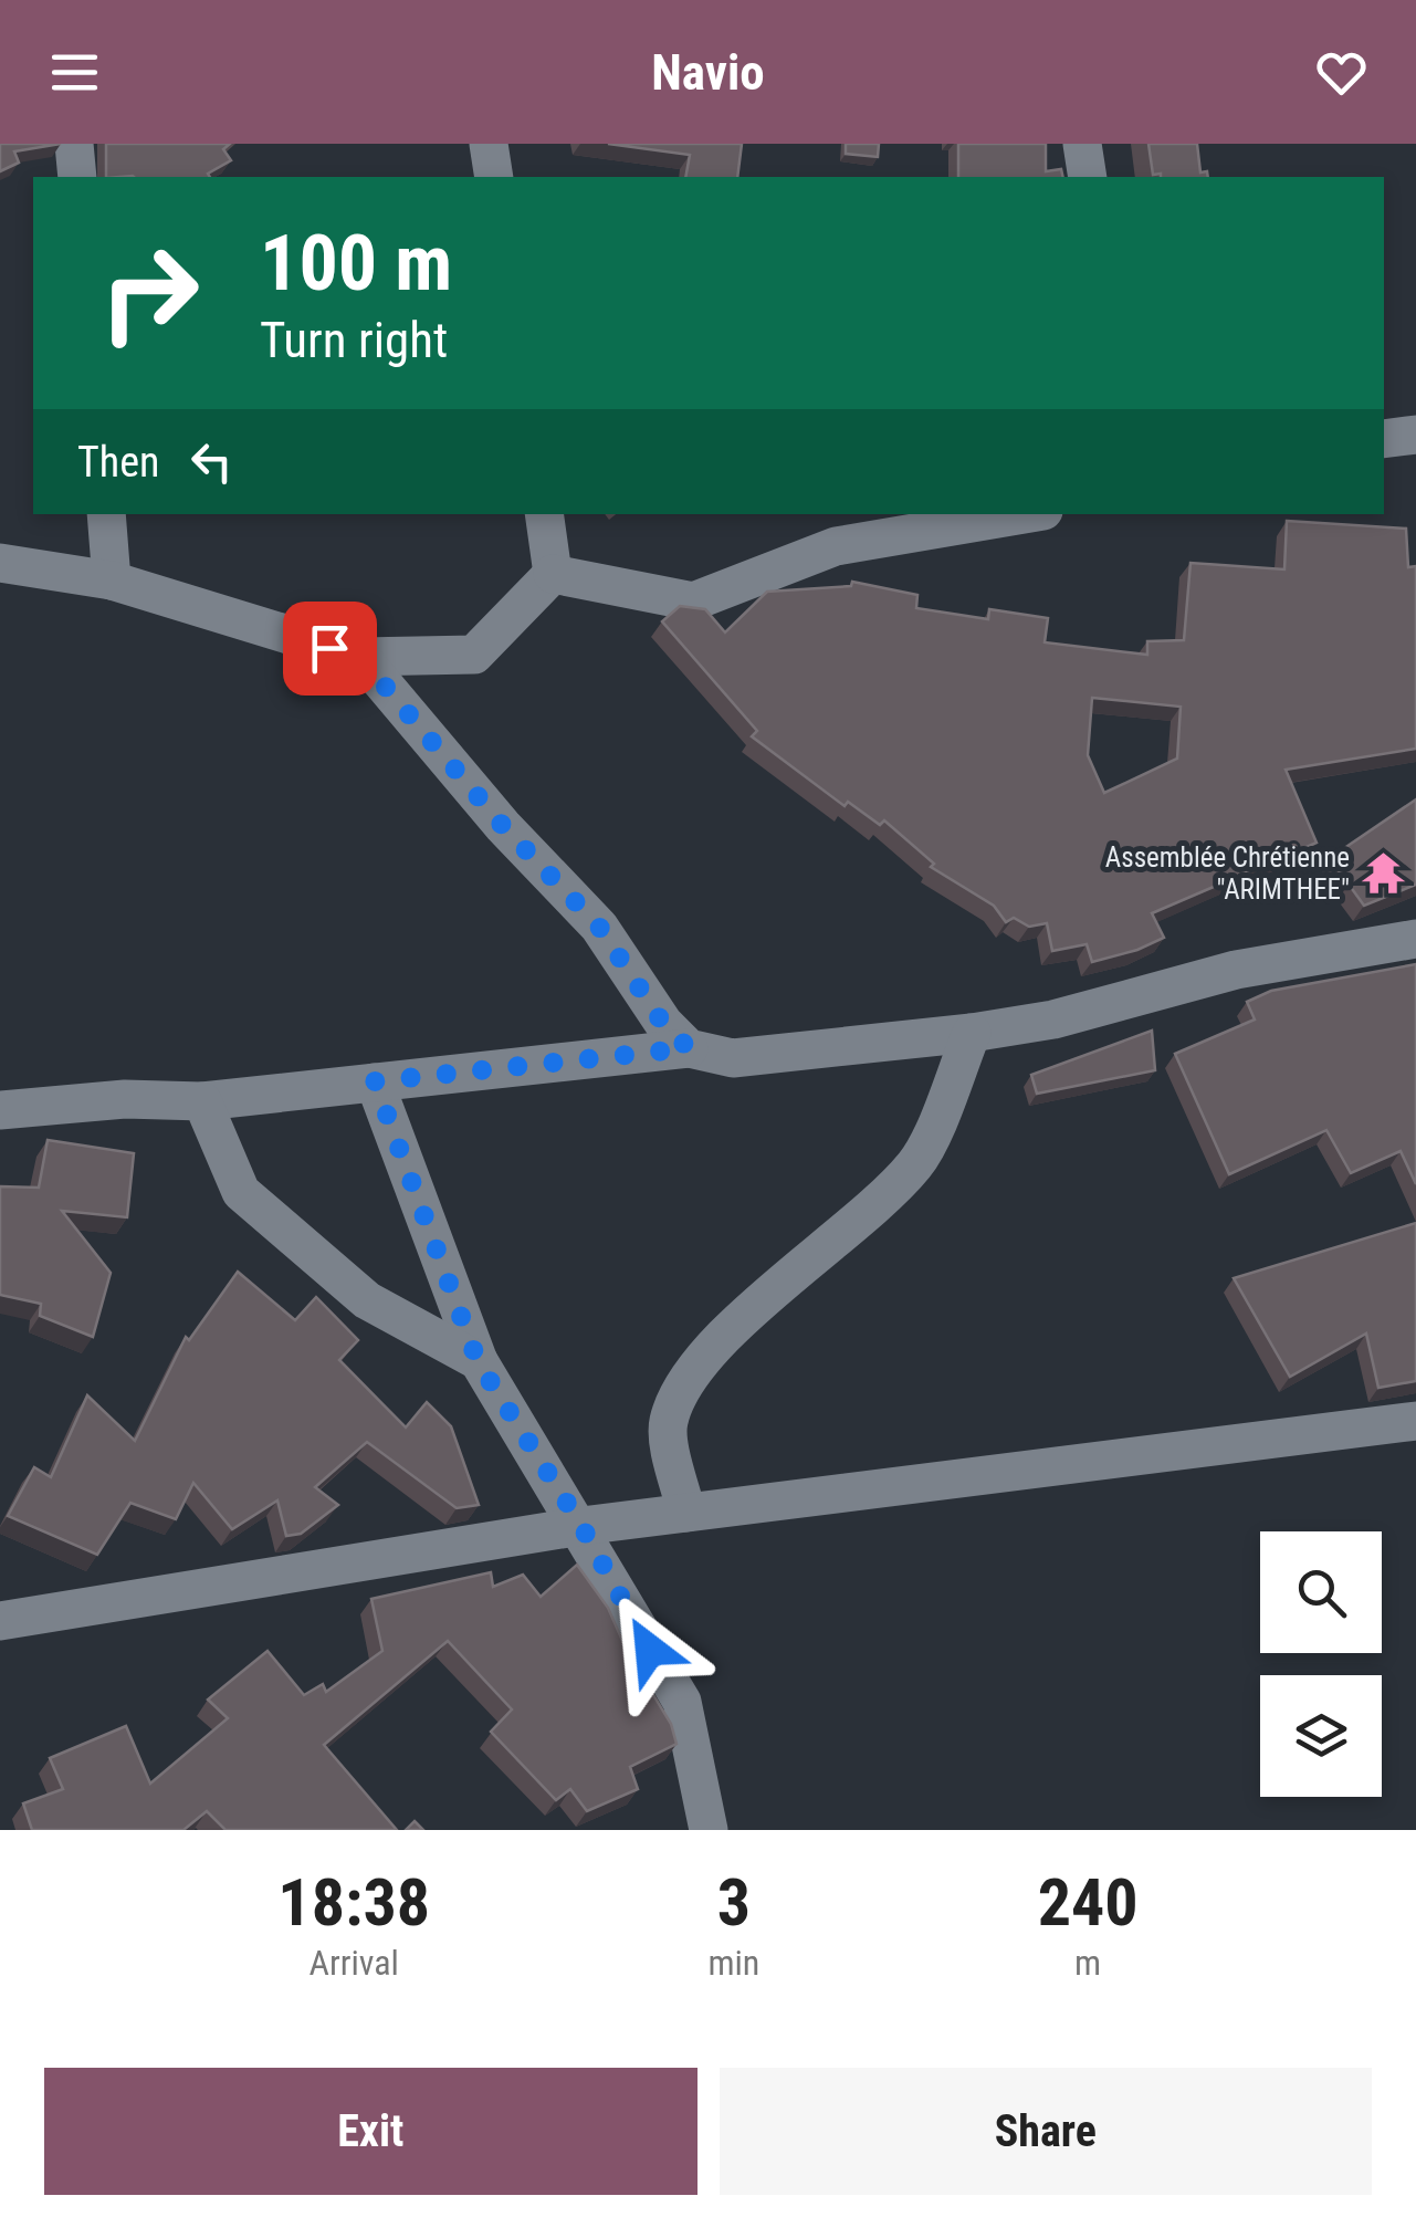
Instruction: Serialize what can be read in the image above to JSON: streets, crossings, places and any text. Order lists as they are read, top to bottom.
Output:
{
  "places": {
    "temple": ["Assemblée Chrétienne \"ARIMTHEE\""]
  },
  "page": {
    "header": "Navio",
    "turn": ["100 m", "Turn right"],
    "then": "Then",
    "eta": [
      "18:38",
      "Arrival",
      "3",
      "min",
      "240",
      "m"
    ],
    "buttons": ["Exit", "Share"]
  }
}
